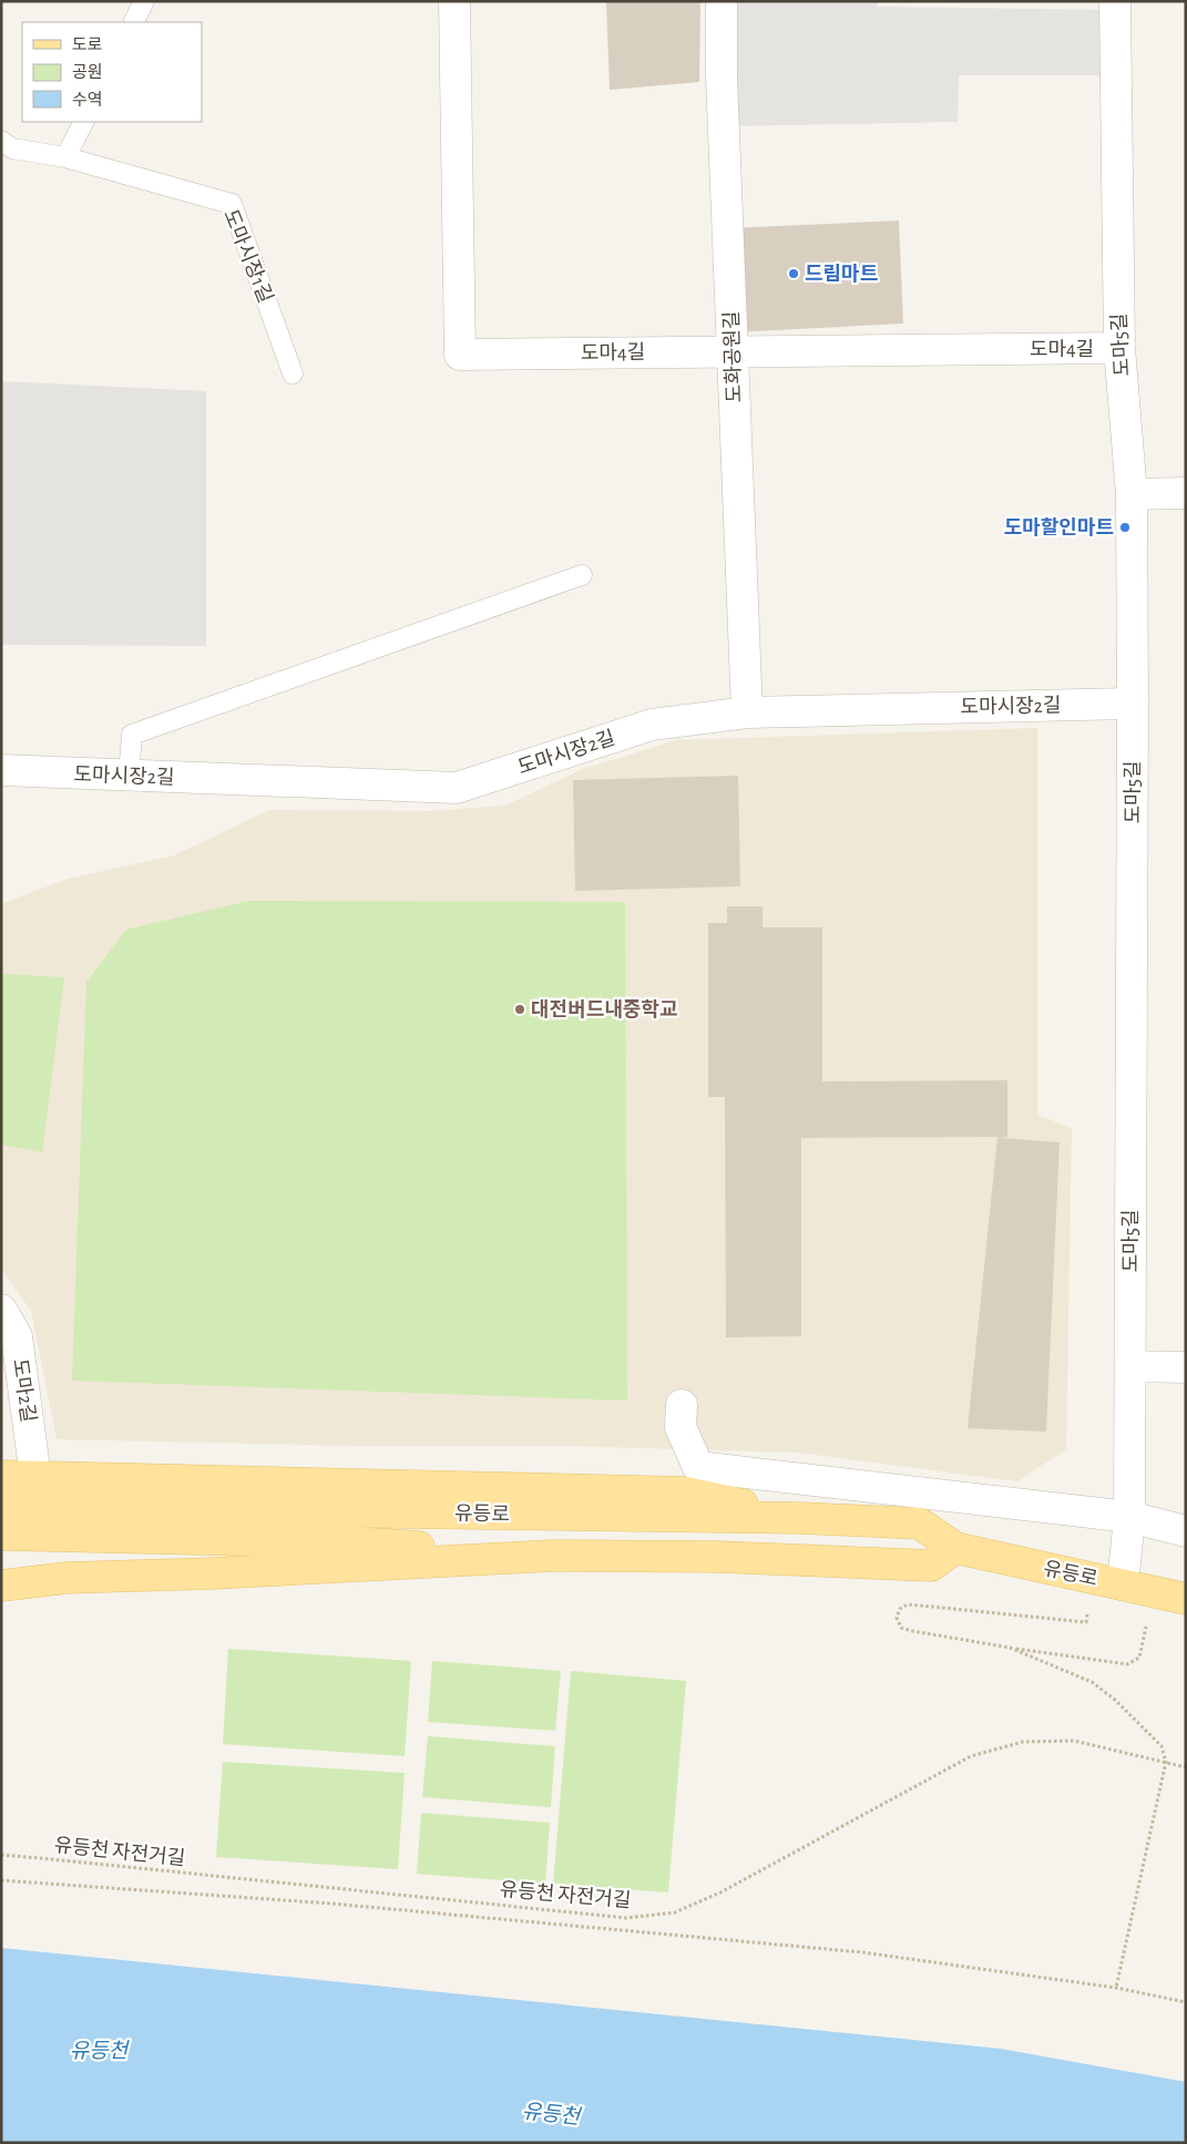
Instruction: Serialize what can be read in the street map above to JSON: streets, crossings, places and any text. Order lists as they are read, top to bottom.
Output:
{
  "streets": {
    "main road": ["유등로"],
    "street": [
      "도마5길",
      "도마4길",
      "도화공원길",
      "도마시장2길",
      "도마2길"
    ],
    "lane": ["도마시장1길"],
    "path": ["유등천 자전거길"]
  },
  "crossings": [
    ["도마5길", "도마4길"],
    ["도마5길", "도마시장2길"],
    ["도마5길", "유등로"],
    ["도마4길", "도화공원길"],
    ["도화공원길", "도마시장2길"]
  ],
  "water": ["유등천"],
  "places": ["드림마트", "도마할인마트", "대전버드내중학교"],
  "legend": ["도로", "공원", "수역"]
}
